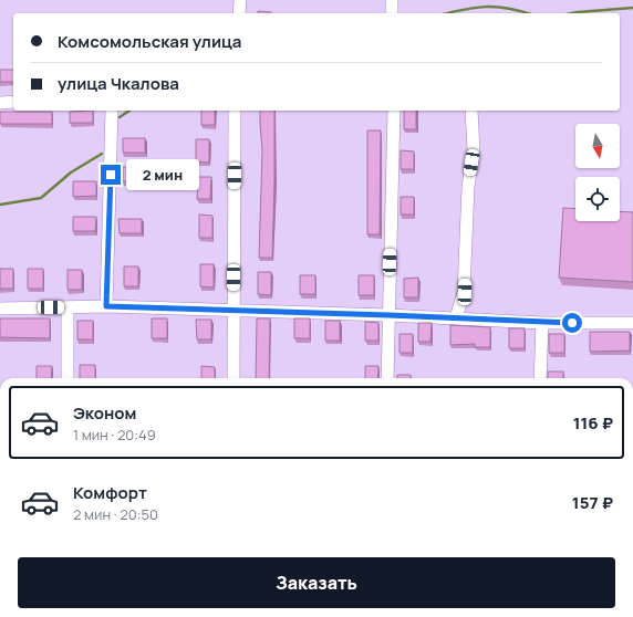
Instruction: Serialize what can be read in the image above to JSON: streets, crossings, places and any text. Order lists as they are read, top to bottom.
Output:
{
  "north": "bottom",
  "page": {
    "banner": ["Комсомольская улица", "улица Чкалова"],
    "bubble": "2 мин",
    "list": [
      {
        "name": "Эконом",
        "note": "1 мин · 20:49",
        "value": "116 ₽"
      },
      {
        "name": "Комфорт",
        "note": "2 мин · 20:50",
        "value": "157 ₽"
      }
    ],
    "buttons": "Заказать"
  }
}
